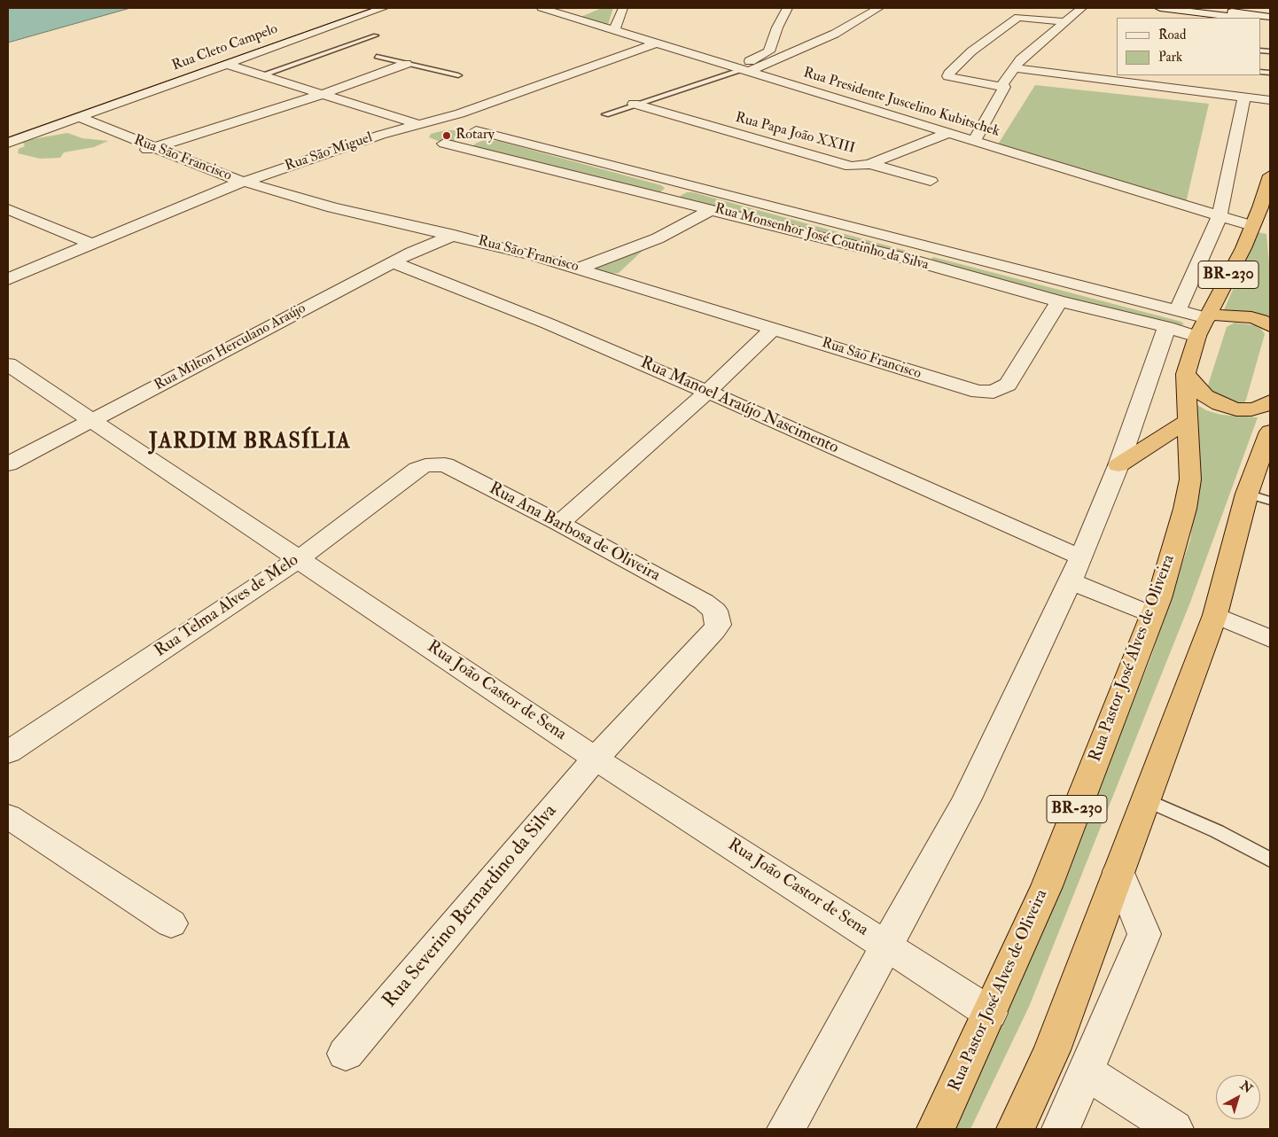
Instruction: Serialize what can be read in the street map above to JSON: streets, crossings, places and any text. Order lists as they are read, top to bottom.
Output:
{
  "streets": {
    "highway": ["BR-230", "Rua Pastor José Alves de Oliveira"],
    "street": [
      "Rua Cleto Campelo",
      "Rua Presidente Juscelino Kubitschek",
      "Rua Papa João XXIII",
      "Rua São Miguel",
      "Rua São Francisco",
      "Rua Monsenhor José Coutinho da Silva",
      "Rua Milton Herculano Araújo",
      "Rua Manoel Araújo Nascimento",
      "Rua Ana Barbosa de Oliveira",
      "Rua Telma Alves de Melo",
      "Rua João Castor de Sena",
      "Rua Severino Bernardino da Silva"
    ]
  },
  "crossings": [
    ["Rua Cleto Campelo", "Rua São Francisco"],
    ["Rua Cleto Campelo", "Rua Monsenhor José Coutinho da Silva"],
    ["Rua Presidente Juscelino Kubitschek", "Rua Papa João XXIII"],
    ["Rua Presidente Juscelino Kubitschek", "Rua São Miguel"],
    ["Rua Presidente Juscelino Kubitschek", "Rua Pastor José Alves de Oliveira"],
    ["Rua São Miguel", "Rua São Francisco"],
    ["Rua São Miguel", "Rua Monsenhor José Coutinho da Silva"],
    ["Rua São Francisco", "Rua Monsenhor José Coutinho da Silva"],
    ["Rua São Francisco", "Rua Milton Herculano Araújo"],
    ["Rua Monsenhor José Coutinho da Silva", "Rua Pastor José Alves de Oliveira"],
    ["Rua Milton Herculano Araújo", "Rua Manoel Araújo Nascimento"],
    ["Rua Milton Herculano Araújo", "Rua João Castor de Sena"],
    ["Rua Manoel Araújo Nascimento", "Rua Pastor José Alves de Oliveira"],
    ["Rua Ana Barbosa de Oliveira", "Rua Telma Alves de Melo"],
    ["Rua Ana Barbosa de Oliveira", "Rua Severino Bernardino da Silva"],
    ["Rua Telma Alves de Melo", "Rua João Castor de Sena"],
    ["Rua Pastor José Alves de Oliveira", "Rua João Castor de Sena"],
    ["Rua João Castor de Sena", "Rua Severino Bernardino da Silva"]
  ],
  "districts": ["JARDIM BRASÍLIA"],
  "places": ["Rotary"],
  "legend": ["Road", "Park"],
  "north": "top right"
}
